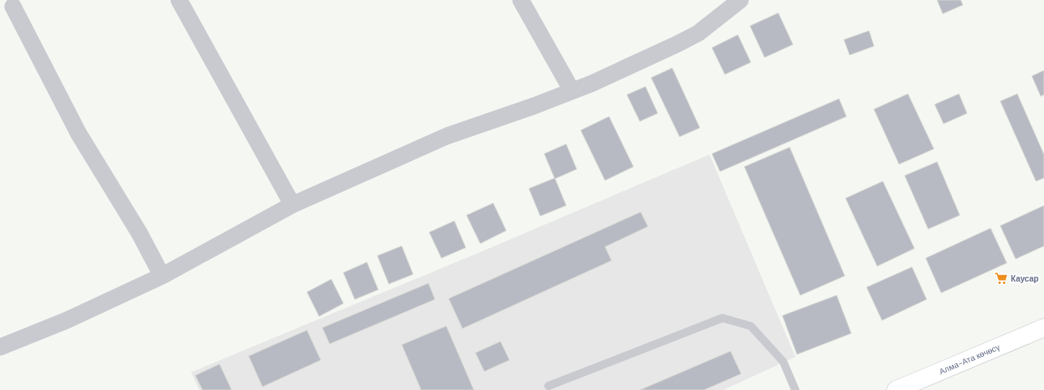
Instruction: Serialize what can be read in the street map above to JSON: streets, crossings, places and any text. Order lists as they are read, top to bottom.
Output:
{
  "streets": {
    "main road": ["Алма-Ата көчөсү"]
  },
  "places": {
    "supermarket": ["Каусар"]
  }
}
